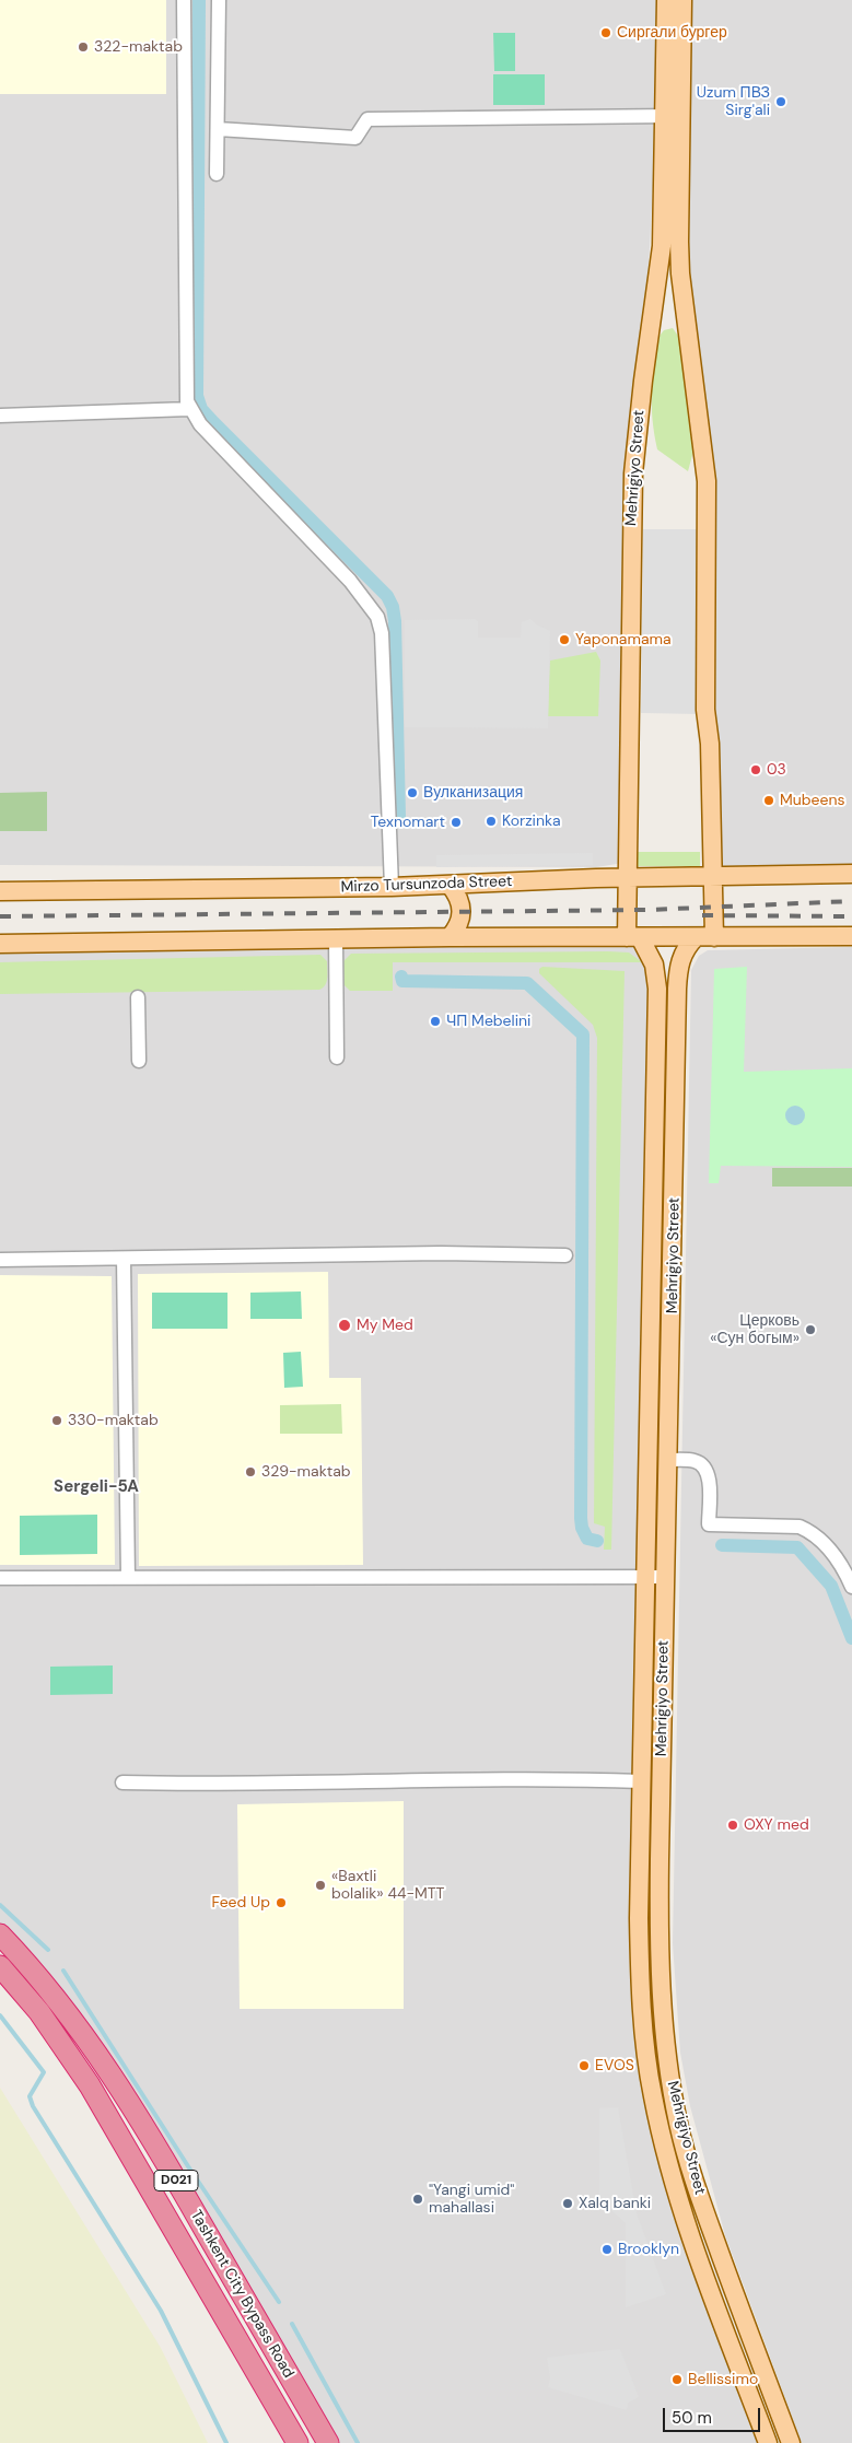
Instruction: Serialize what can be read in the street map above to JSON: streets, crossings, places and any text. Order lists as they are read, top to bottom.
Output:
{
  "streets": {
    "highway": ["D021", "Tashkent City Bypass Road"],
    "main road": ["Mehrigiyo Street", "Mirzo Tursunzoda Street"]
  },
  "crossings": [
    ["Mehrigiyo Street", "Mirzo Tursunzoda Street"]
  ],
  "districts": ["Sergeli-5A"],
  "places": [
    "Сиргали бургер",
    "322-maktab",
    "Uzum ПВЗ Sirg'ali",
    "Yaponamama",
    "03",
    "Вулканизация",
    "Mubeens",
    "Korzinka",
    "Texnomart",
    "ЧП Mebelini",
    "My Med",
    "Церковь «Сун богым»",
    "330-maktab",
    "329-maktab",
    "OXY med",
    "«Baxtli bolalik» 44-MTT",
    "Feed Up",
    "EVOS",
    "\"Yangi umid\" mahallasi",
    "Xalq banki",
    "Brooklyn",
    "Bellissimo"
  ],
  "scale_bar": "50 m"
}
